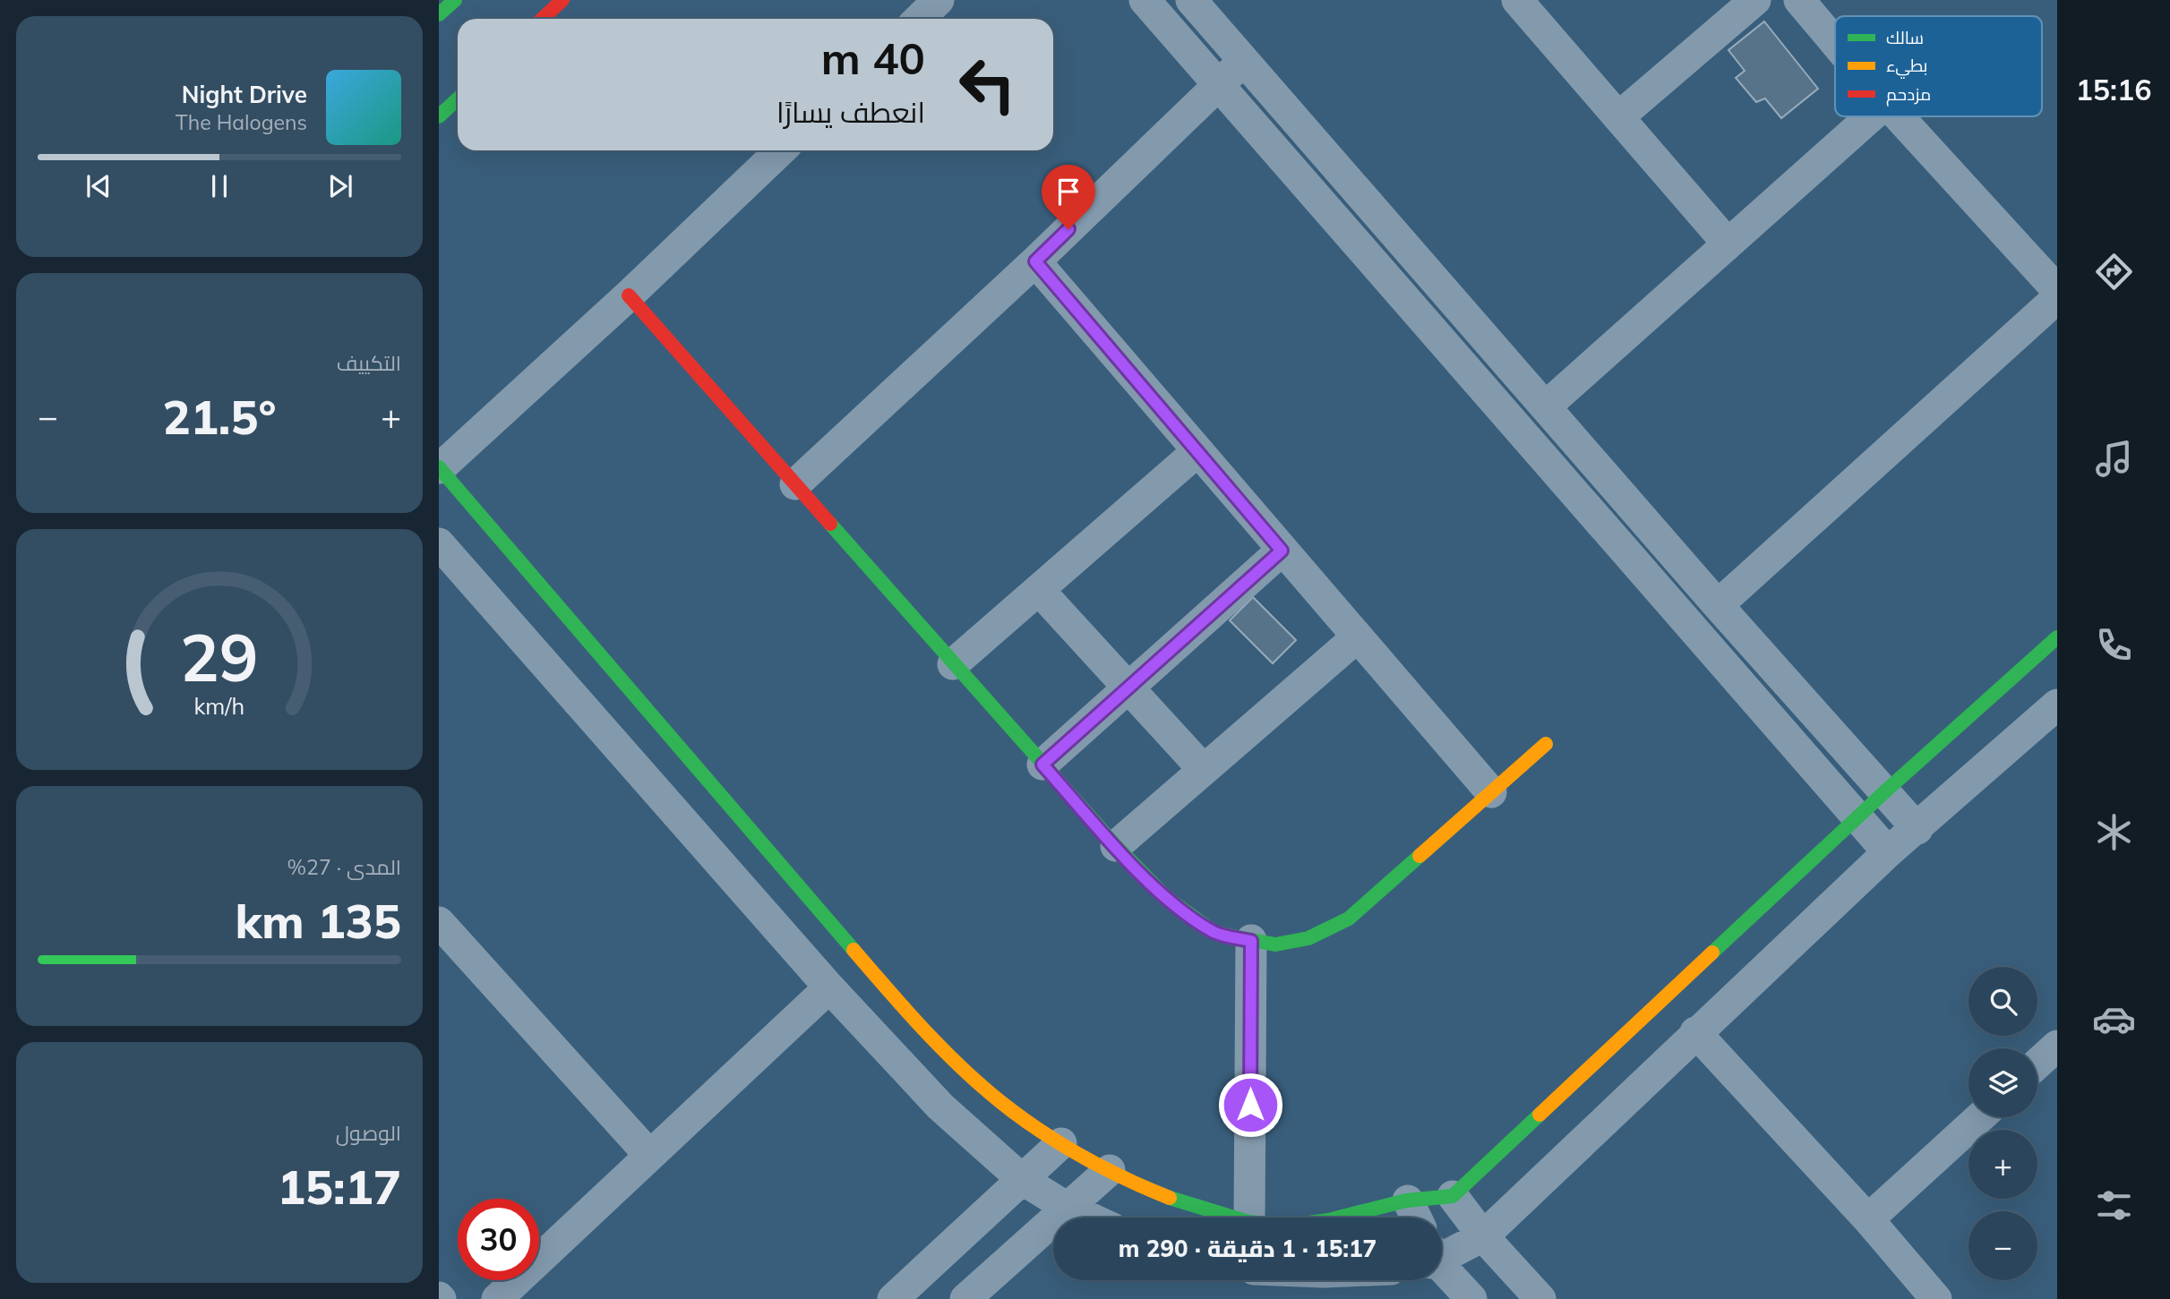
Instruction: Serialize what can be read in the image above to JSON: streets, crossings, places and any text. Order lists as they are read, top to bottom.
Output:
{
  "legend": ["سالك", "بطيء", "مزدحم"],
  "page": {
    "tabs": "15:16",
    "turn": ["40 m", "انعطف يسارًا"],
    "song": ["Night Drive", "The Halogens"],
    "tile": [
      "التكييف",
      ["المدى · 27%", "135 km"],
      ["الوصول", "15:17"]
    ],
    "heat": ["−", "21.5°", "+"],
    "map_buttons": ["+", "−"],
    "limit": "30",
    "trip": "15:17 · 1 دقيقة · 290 m",
    "gauge": ["29", "km/h"]
  }
}
